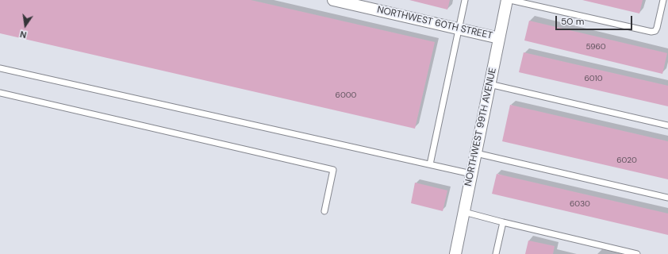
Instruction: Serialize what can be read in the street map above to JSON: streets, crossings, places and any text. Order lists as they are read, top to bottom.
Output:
{
  "streets": {
    "street": ["NORTHWEST 60TH STREET", "NORTHWEST 99TH AVENUE"]
  },
  "crossings": [
    ["NORTHWEST 60TH STREET", "NORTHWEST 99TH AVENUE"]
  ],
  "house_numbers": [
    "5960",
    "6010",
    "6000",
    "6020",
    "6030"
  ],
  "scale_bar": "50 m",
  "north": "bottom"
}
